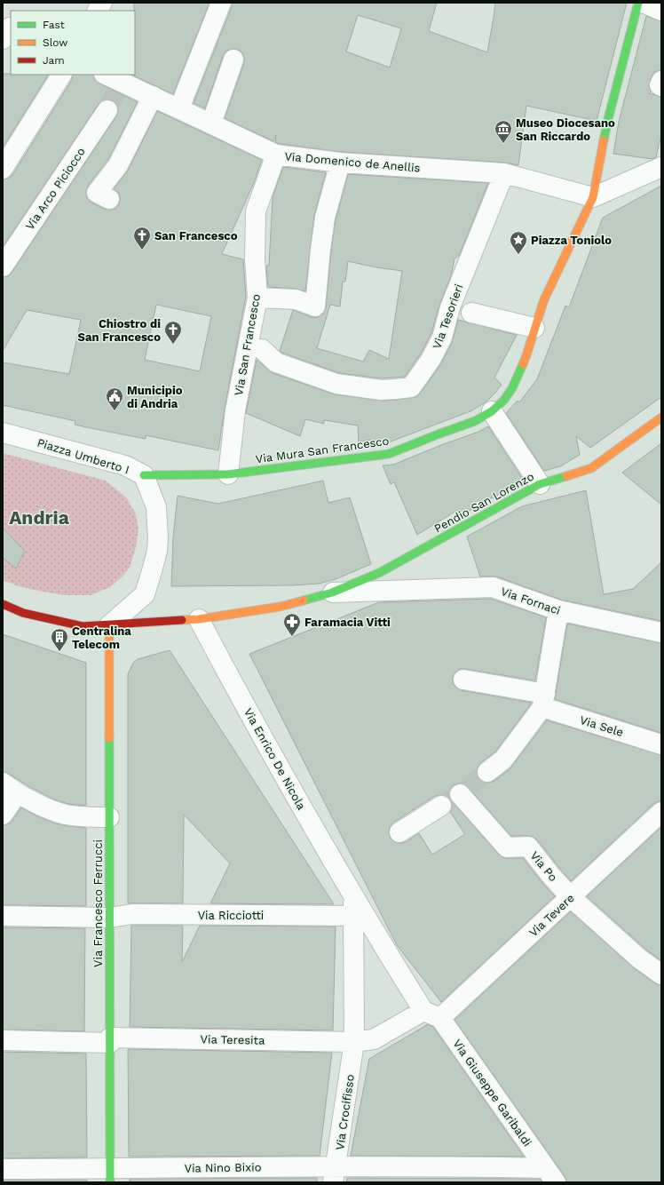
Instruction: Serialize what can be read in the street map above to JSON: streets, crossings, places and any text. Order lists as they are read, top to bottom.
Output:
{
  "streets": {
    "street": [
      "Via Domenico de Anellis",
      "Via Arco Piciocco",
      "Via Tesorieri",
      "Via San Francesco",
      "Via Mura San Francesco",
      "Piazza Umberto I",
      "Pendio San Lorenzo",
      "Via Fornaci",
      "Via Sele",
      "Via Enrico De Nicola",
      "Via Po",
      "Via Francesco Ferrucci",
      "Via Ricciotti",
      "Via Tevere",
      "Via Teresita",
      "Via Giuseppe Garibaldi",
      "Via Crocifisso",
      "Via Nino Bixio"
    ]
  },
  "crossings": [
    ["Via Domenico de Anellis", "Via Tesorieri"],
    ["Via Domenico de Anellis", "Via San Francesco"],
    ["Via Domenico de Anellis", "Via Mura San Francesco"],
    ["Via San Francesco", "Via Mura San Francesco"],
    ["Via Mura San Francesco", "Piazza Umberto I"],
    ["Piazza Umberto I", "Pendio San Lorenzo"],
    ["Piazza Umberto I", "Via Francesco Ferrucci"],
    ["Pendio San Lorenzo", "Via Fornaci"],
    ["Pendio San Lorenzo", "Via Enrico De Nicola"],
    ["Pendio San Lorenzo", "Via Francesco Ferrucci"],
    ["Via Enrico De Nicola", "Via Ricciotti"],
    ["Via Enrico De Nicola", "Via Tevere"],
    ["Via Enrico De Nicola", "Via Giuseppe Garibaldi"],
    ["Via Enrico De Nicola", "Via Crocifisso"],
    ["Via Po", "Via Tevere"],
    ["Via Francesco Ferrucci", "Via Ricciotti"],
    ["Via Francesco Ferrucci", "Via Teresita"],
    ["Via Francesco Ferrucci", "Via Nino Bixio"],
    ["Via Ricciotti", "Via Crocifisso"],
    ["Via Tevere", "Via Teresita"],
    ["Via Tevere", "Via Giuseppe Garibaldi"],
    ["Via Tevere", "Via Crocifisso"],
    ["Via Teresita", "Via Crocifisso"],
    ["Via Giuseppe Garibaldi", "Via Nino Bixio"],
    ["Via Crocifisso", "Via Nino Bixio"]
  ],
  "districts": ["Andria"],
  "places": {
    "museum": ["Museo Diocesano San Riccardo"],
    "church": ["San Francesco", "Chiostro di San Francesco"],
    "place": ["Piazza Toniolo"],
    "public building": ["Municipio di Andria"],
    "pharmacy": ["Faramacia Vitti"],
    "building": ["Centralina Telecom"]
  },
  "legend": ["Fast", "Slow", "Jam"]
}
